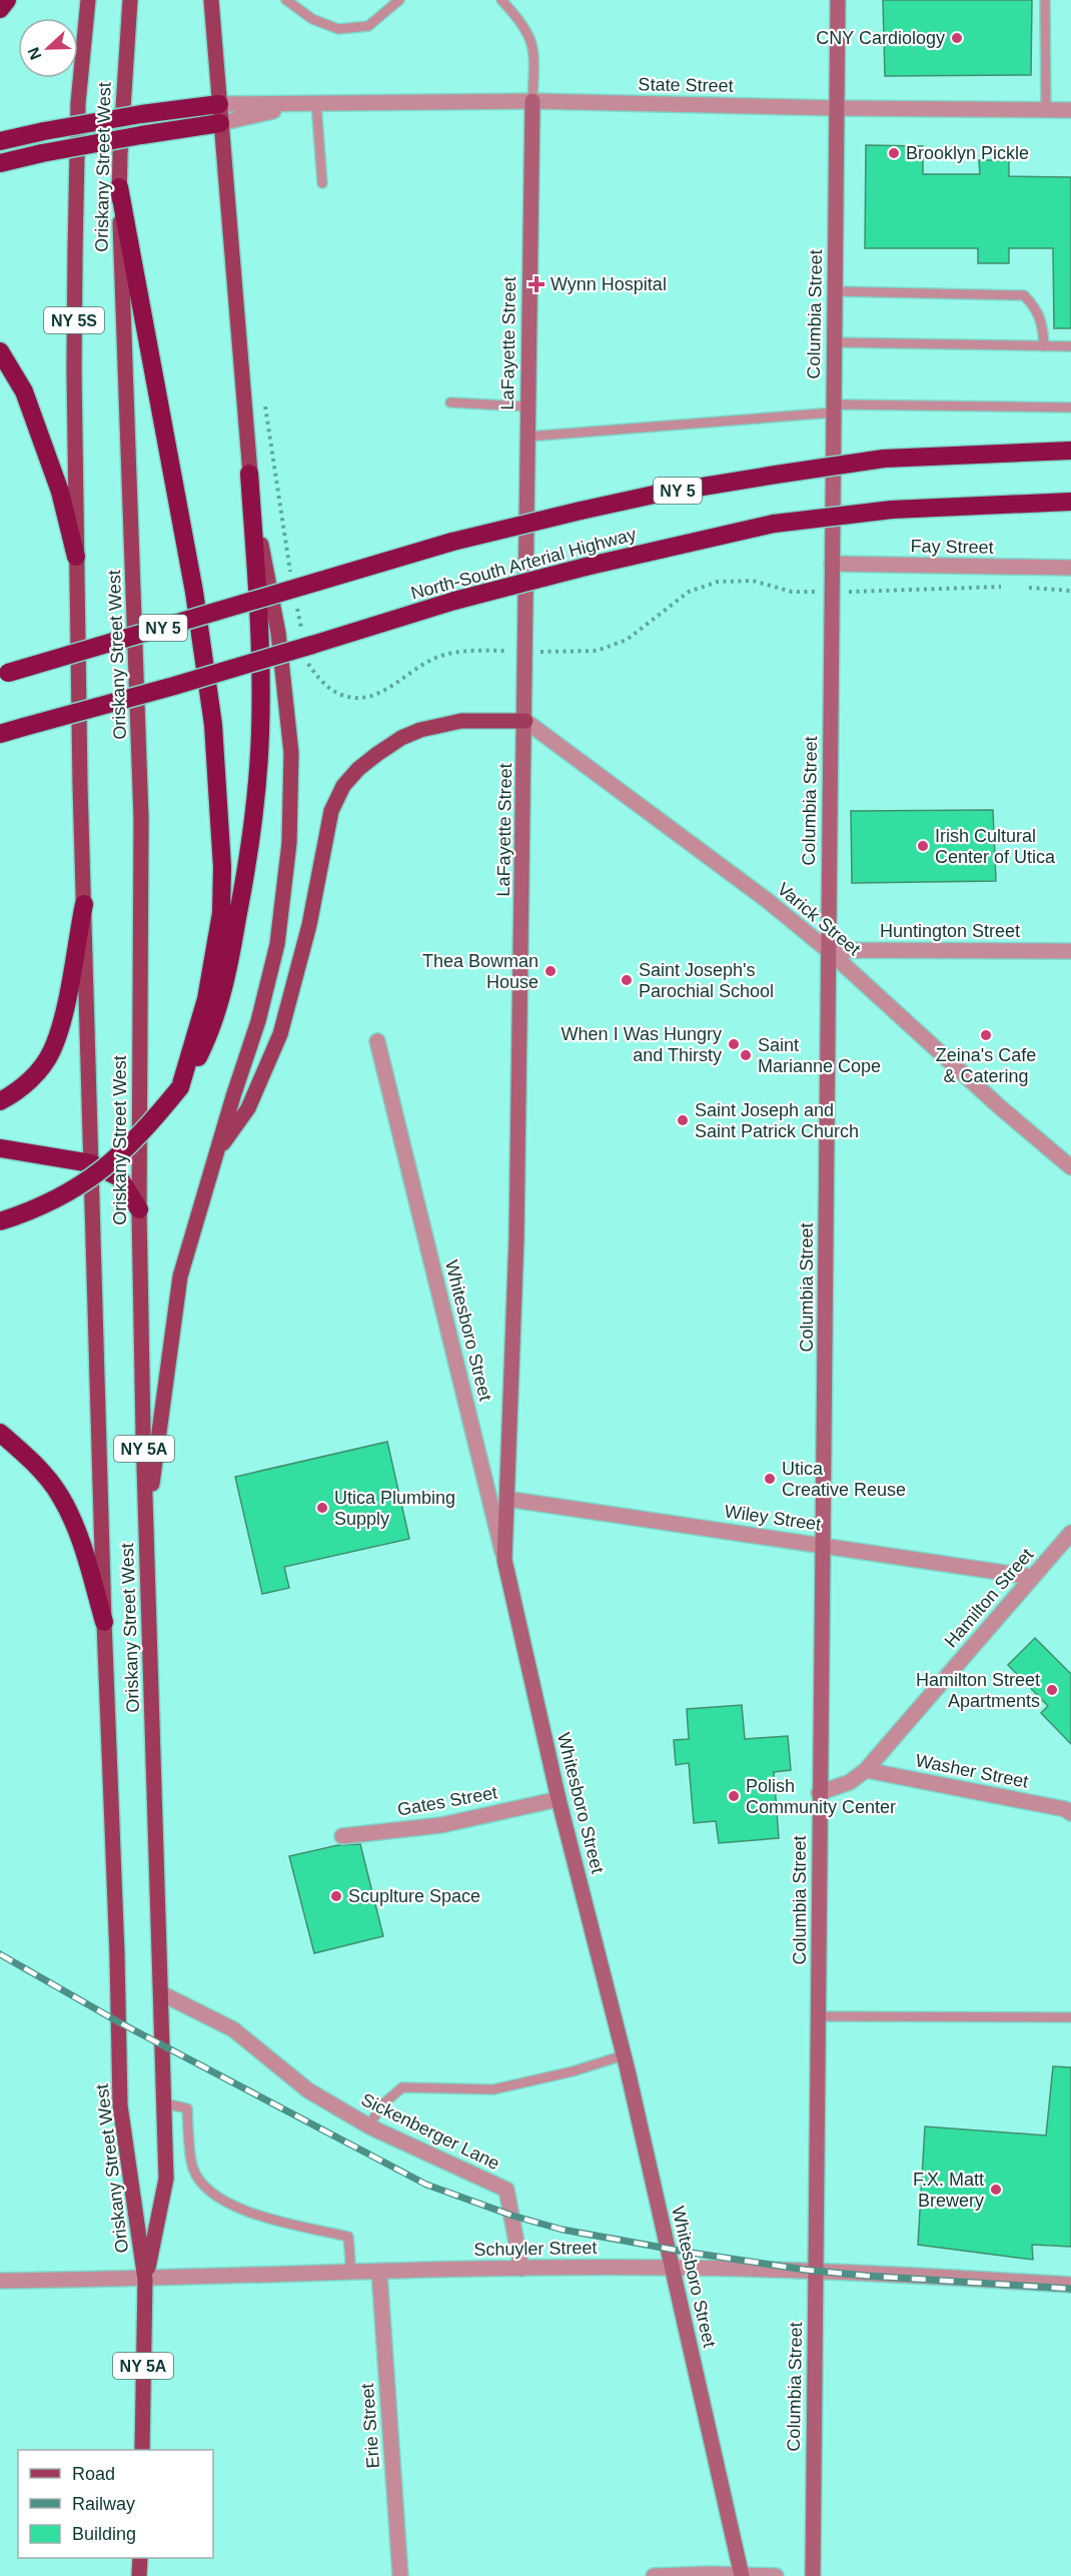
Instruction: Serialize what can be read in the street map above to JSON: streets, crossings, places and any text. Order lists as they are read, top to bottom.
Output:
{
  "streets": {
    "highway": ["NY 5", "North-South Arterial Highway"],
    "main road": ["Oriskany Street West", "NY 5S", "NY 5A"],
    "street": [
      "State Street",
      "Columbia Street",
      "LaFayette Street",
      "Fay Street",
      "Varick Street",
      "Huntington Street",
      "Whitesboro Street",
      "Wiley Street",
      "Hamilton Street",
      "Washer Street",
      "Gates Street",
      "Sickenberger Lane",
      "Schuyler Street",
      "Erie Street"
    ]
  },
  "crossings": [
    ["State Street", "Columbia Street"],
    ["State Street", "LaFayette Street"],
    ["Oriskany Street West", "Sickenberger Lane"],
    ["Oriskany Street West", "Schuyler Street"],
    ["Columbia Street", "Fay Street"],
    ["Columbia Street", "Varick Street"],
    ["Columbia Street", "Huntington Street"],
    ["Columbia Street", "Wiley Street"],
    ["Columbia Street", "Hamilton Street"],
    ["Columbia Street", "Schuyler Street"],
    ["LaFayette Street", "Varick Street"],
    ["LaFayette Street", "Whitesboro Street"],
    ["LaFayette Street", "Wiley Street"],
    ["Varick Street", "Huntington Street"],
    ["Whitesboro Street", "Gates Street"],
    ["Whitesboro Street", "Schuyler Street"],
    ["Wiley Street", "Hamilton Street"],
    ["Hamilton Street", "Washer Street"],
    ["Sickenberger Lane", "Schuyler Street"],
    ["Schuyler Street", "Erie Street"]
  ],
  "places": {
    "other": [
      "CNY Cardiology",
      "Brooklyn Pickle",
      "Irish Cultural Center of Utica",
      "Thea Bowman House",
      "Saint Joseph's Parochial School",
      "Zeina's Cafe & Catering",
      "When I Was Hungry and Thirsty",
      "Saint Marianne Cope",
      "Saint Joseph and Saint Patrick Church",
      "Utica Creative Reuse",
      "Utica Plumbing Supply",
      "Hamilton Street Apartments",
      "Polish Community Center",
      "Scuplture Space",
      "F.X. Matt Brewery"
    ],
    "health": ["Wynn Hospital"]
  },
  "legend": ["Road", "Railway", "Building"],
  "north": "left"
}
